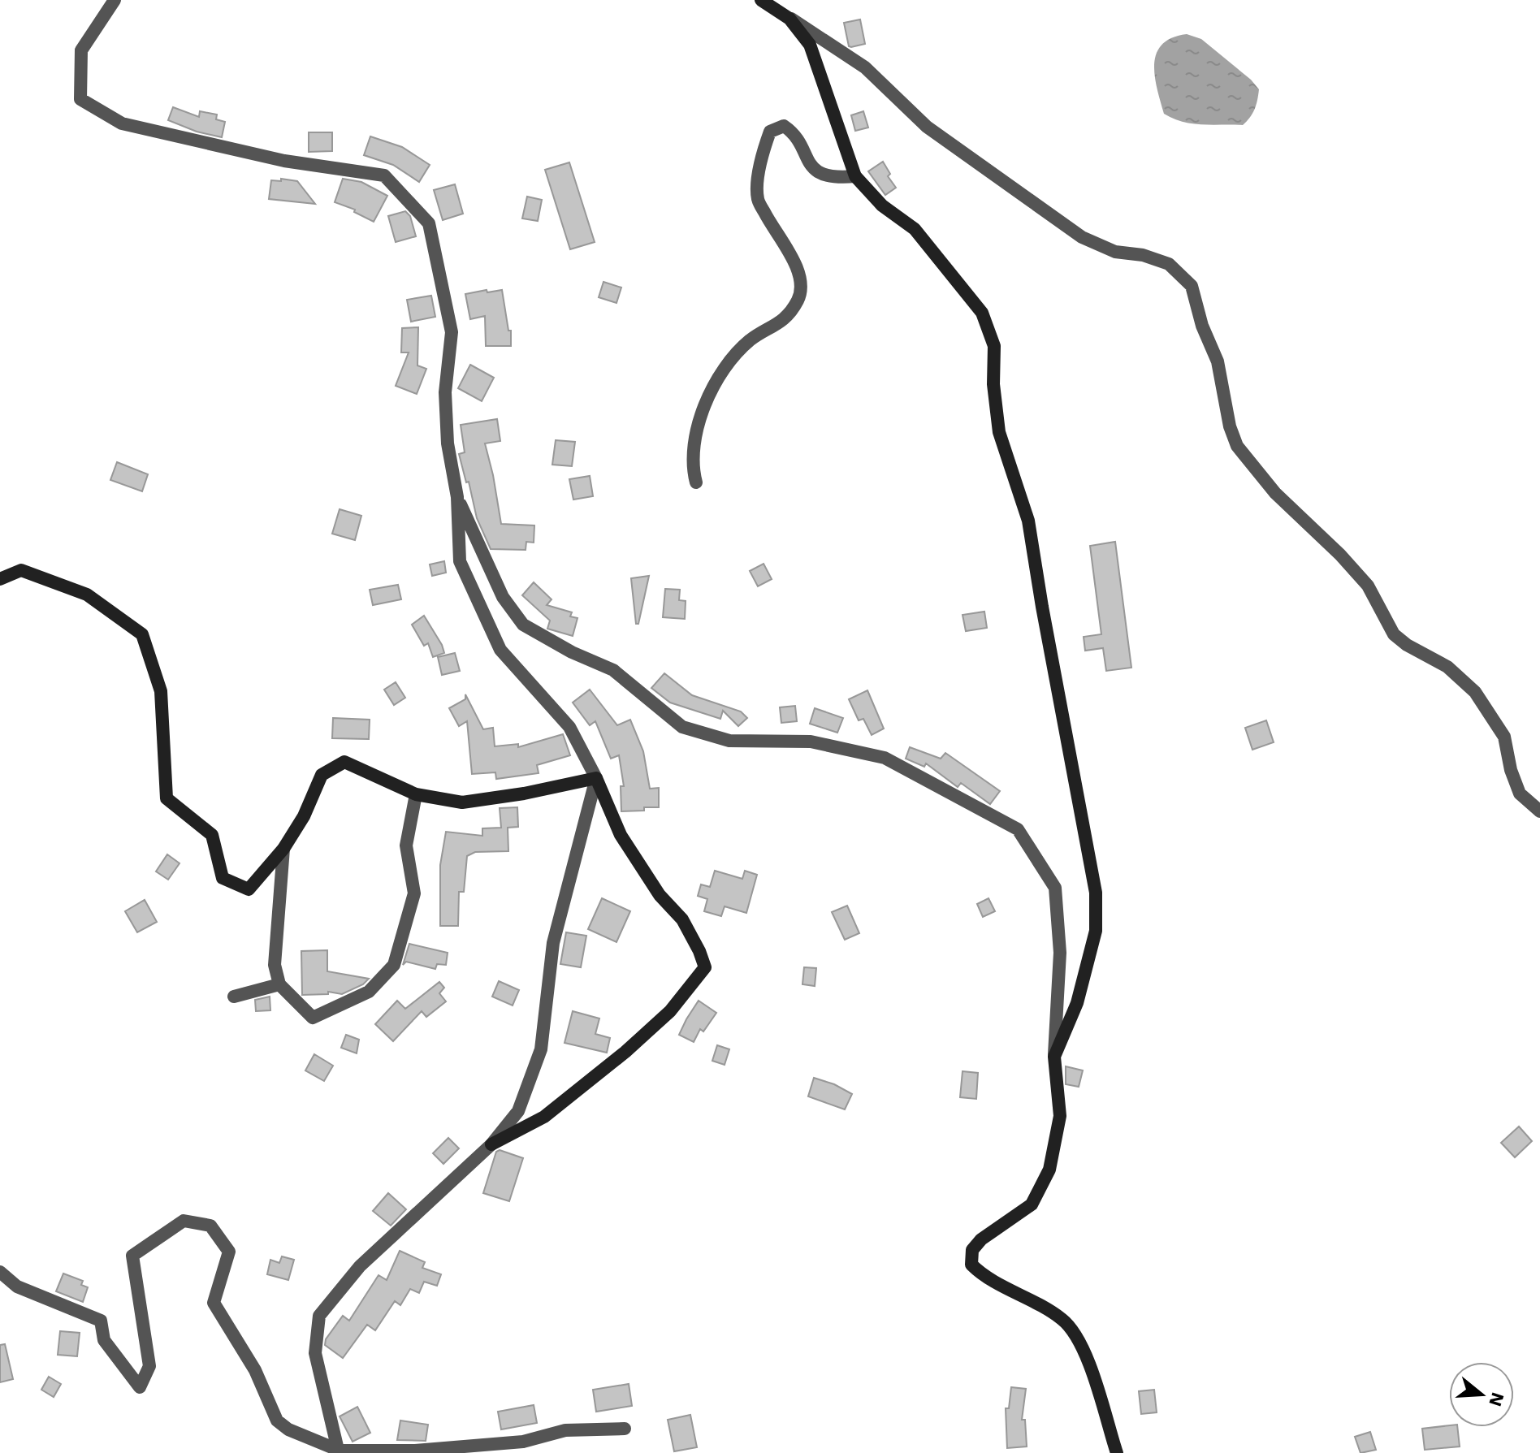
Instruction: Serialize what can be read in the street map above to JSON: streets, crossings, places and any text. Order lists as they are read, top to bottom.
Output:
{
  "north": "right"
}
